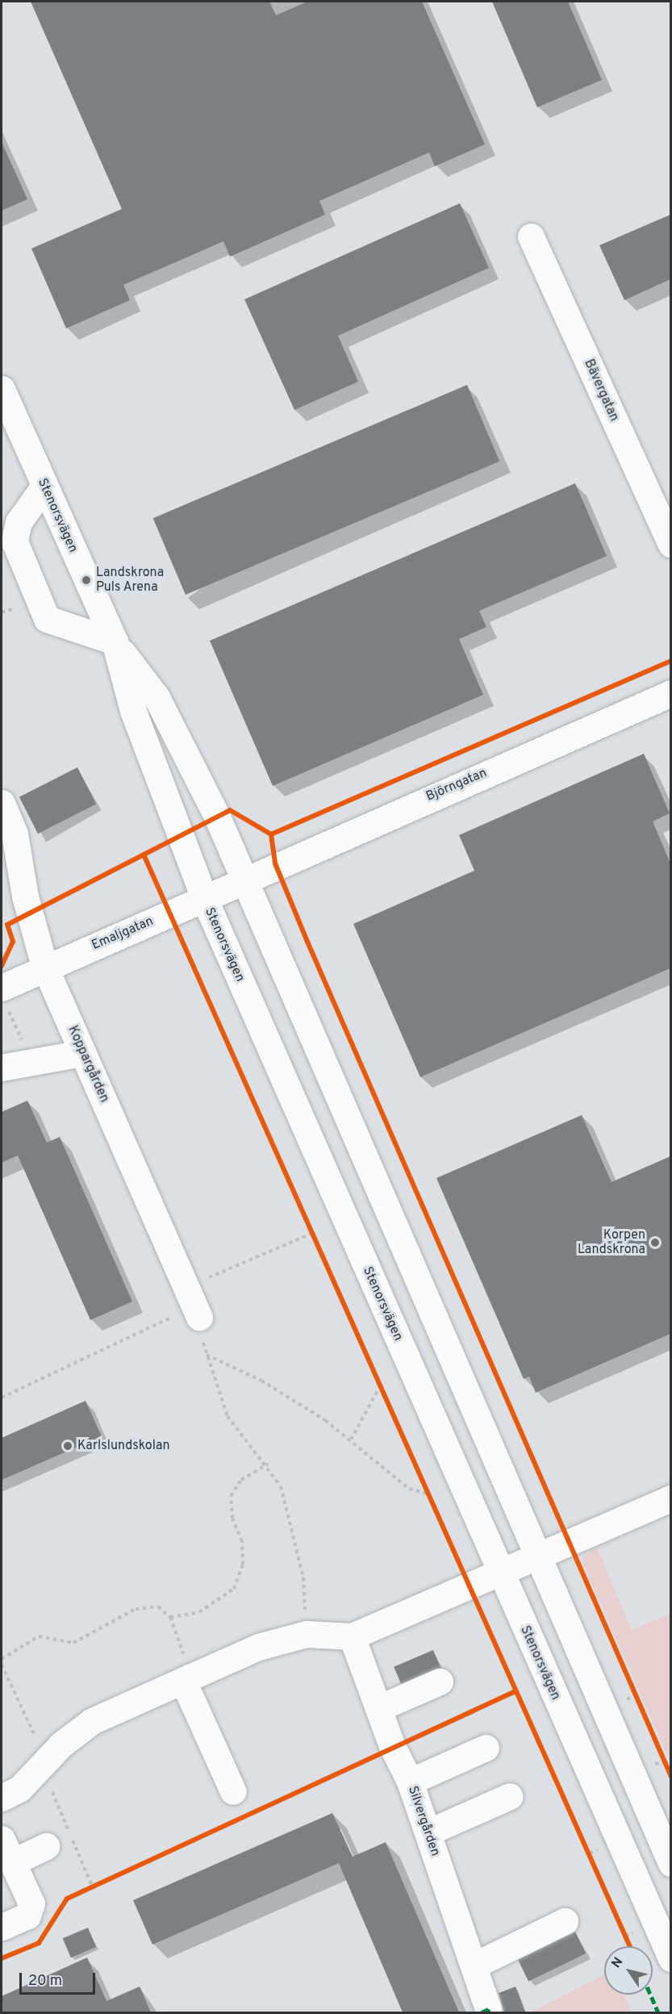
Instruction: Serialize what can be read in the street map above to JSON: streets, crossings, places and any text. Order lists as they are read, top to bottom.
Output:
{
  "streets": {
    "street": [
      "Bävergatan",
      "Stenorsvägen",
      "Björngatan",
      "Emaljgatan",
      "Koppargården",
      "Silvergården"
    ]
  },
  "crossings": [
    ["Stenorsvägen", "Björngatan"],
    ["Stenorsvägen", "Emaljgatan"],
    ["Björngatan", "Emaljgatan"],
    ["Emaljgatan", "Koppargården"]
  ],
  "places": ["Landskrona Puls Arena", "Korpen Landskrona", "Karlslundskolan"],
  "scale_bar": "20 m",
  "north": "top left"
}
